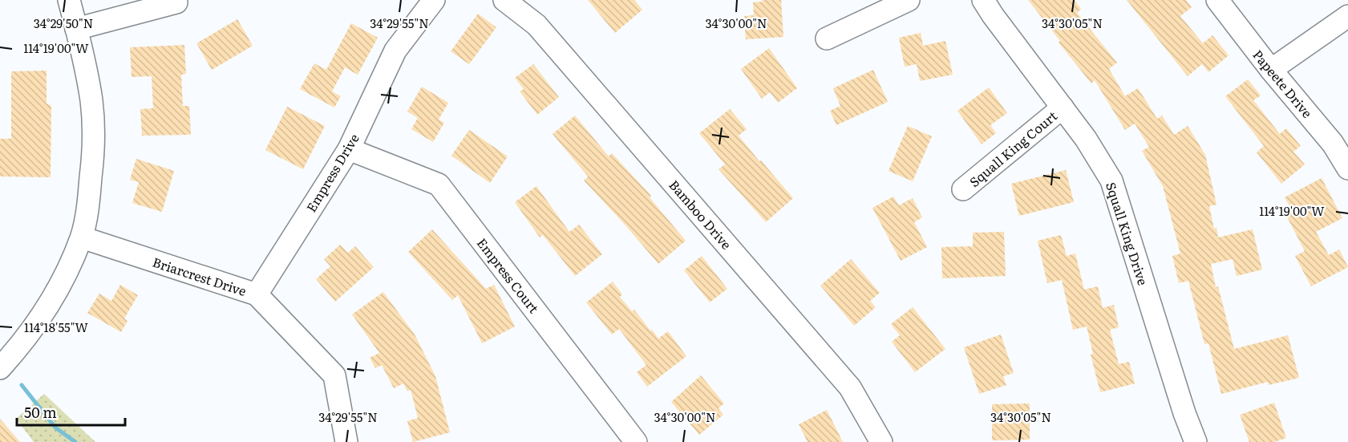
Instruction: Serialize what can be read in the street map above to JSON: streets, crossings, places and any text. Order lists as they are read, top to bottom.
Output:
{
  "streets": {
    "street": [
      "Papeete Drive",
      "Squall King Court",
      "Empress Drive",
      "Bamboo Drive",
      "Squall King Drive",
      "Empress Court",
      "Briarcrest Drive"
    ]
  },
  "crossings": [
    ["Squall King Court", "Squall King Drive"],
    ["Empress Drive", "Empress Court"],
    ["Empress Drive", "Briarcrest Drive"]
  ],
  "scale_bar": "50 m",
  "coordinates": [
    "34°29'50\"N",
    "34°29'55\"N",
    "34°30'00\"N",
    "34°30'05\"N",
    "114°19'00\"W",
    "114°18'55\"W"
  ]
}
